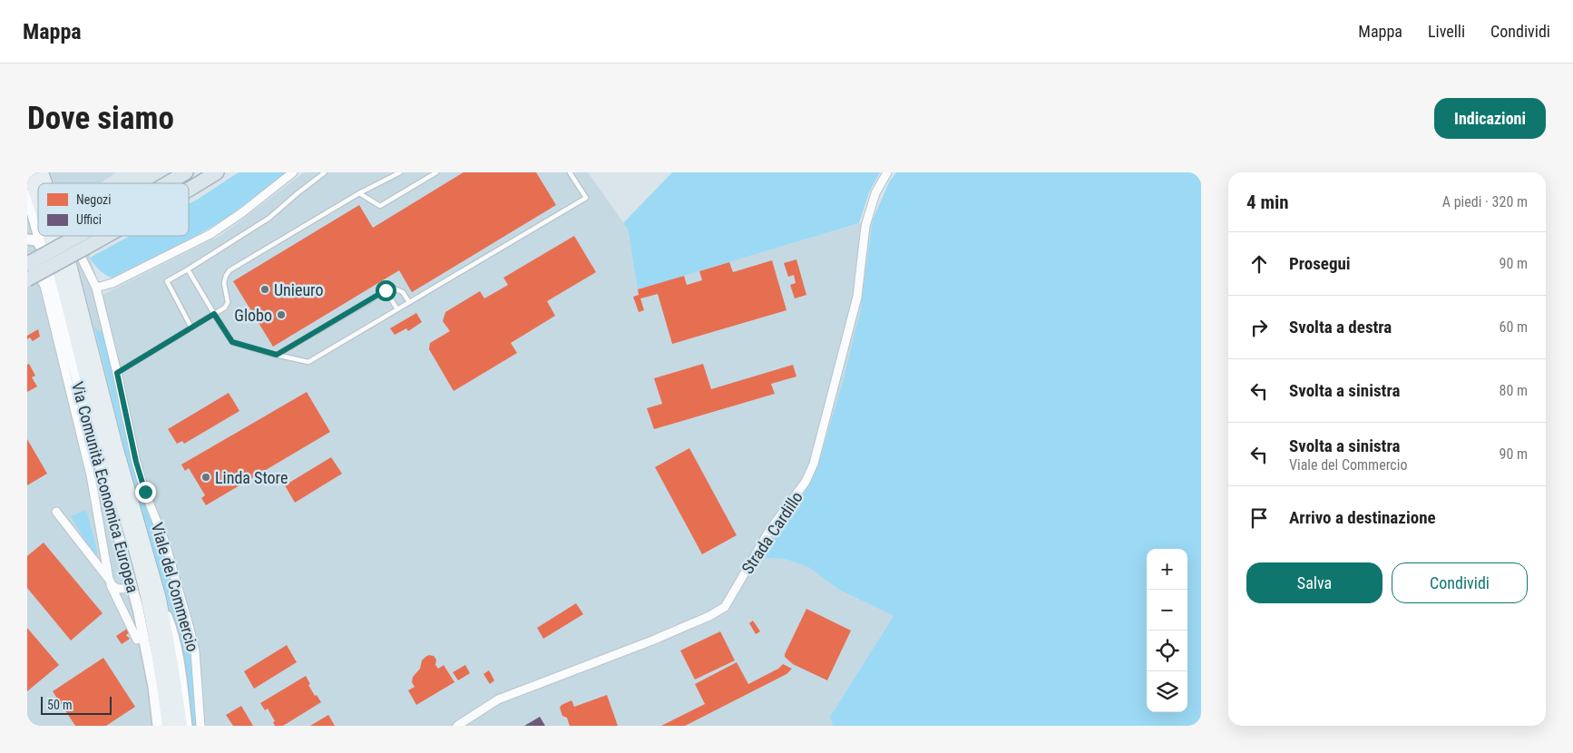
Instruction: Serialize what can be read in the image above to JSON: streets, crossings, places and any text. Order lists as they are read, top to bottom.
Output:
{
  "streets": {
    "street": ["Via Comunità Economica Europea", "Strada Cardillo", "Viale del Commercio"]
  },
  "places": ["Unieuro", "Globo", "Linda Store"],
  "legend": ["Negozi", "Uffici"],
  "scale_bar": "50 m",
  "page": {
    "header": "Mappa",
    "nav": ["Mappa", "Livelli", "Condividi"],
    "buttons": [
      "Indicazioni",
      ["Salva", "Condividi"]
    ],
    "title": "Dove siamo",
    "heading": ["4 min", "A piedi · 320 m"],
    "list": [
      ["Prosegui", "90 m"],
      ["Svolta a destra", "60 m"],
      ["Svolta a sinistra", "80 m"],
      ["Svolta a sinistra", "Viale del Commercio", "90 m"],
      "Arrivo a destinazione"
    ],
    "map_buttons": ["+", "−"],
    "scale": "50 m"
  }
}
